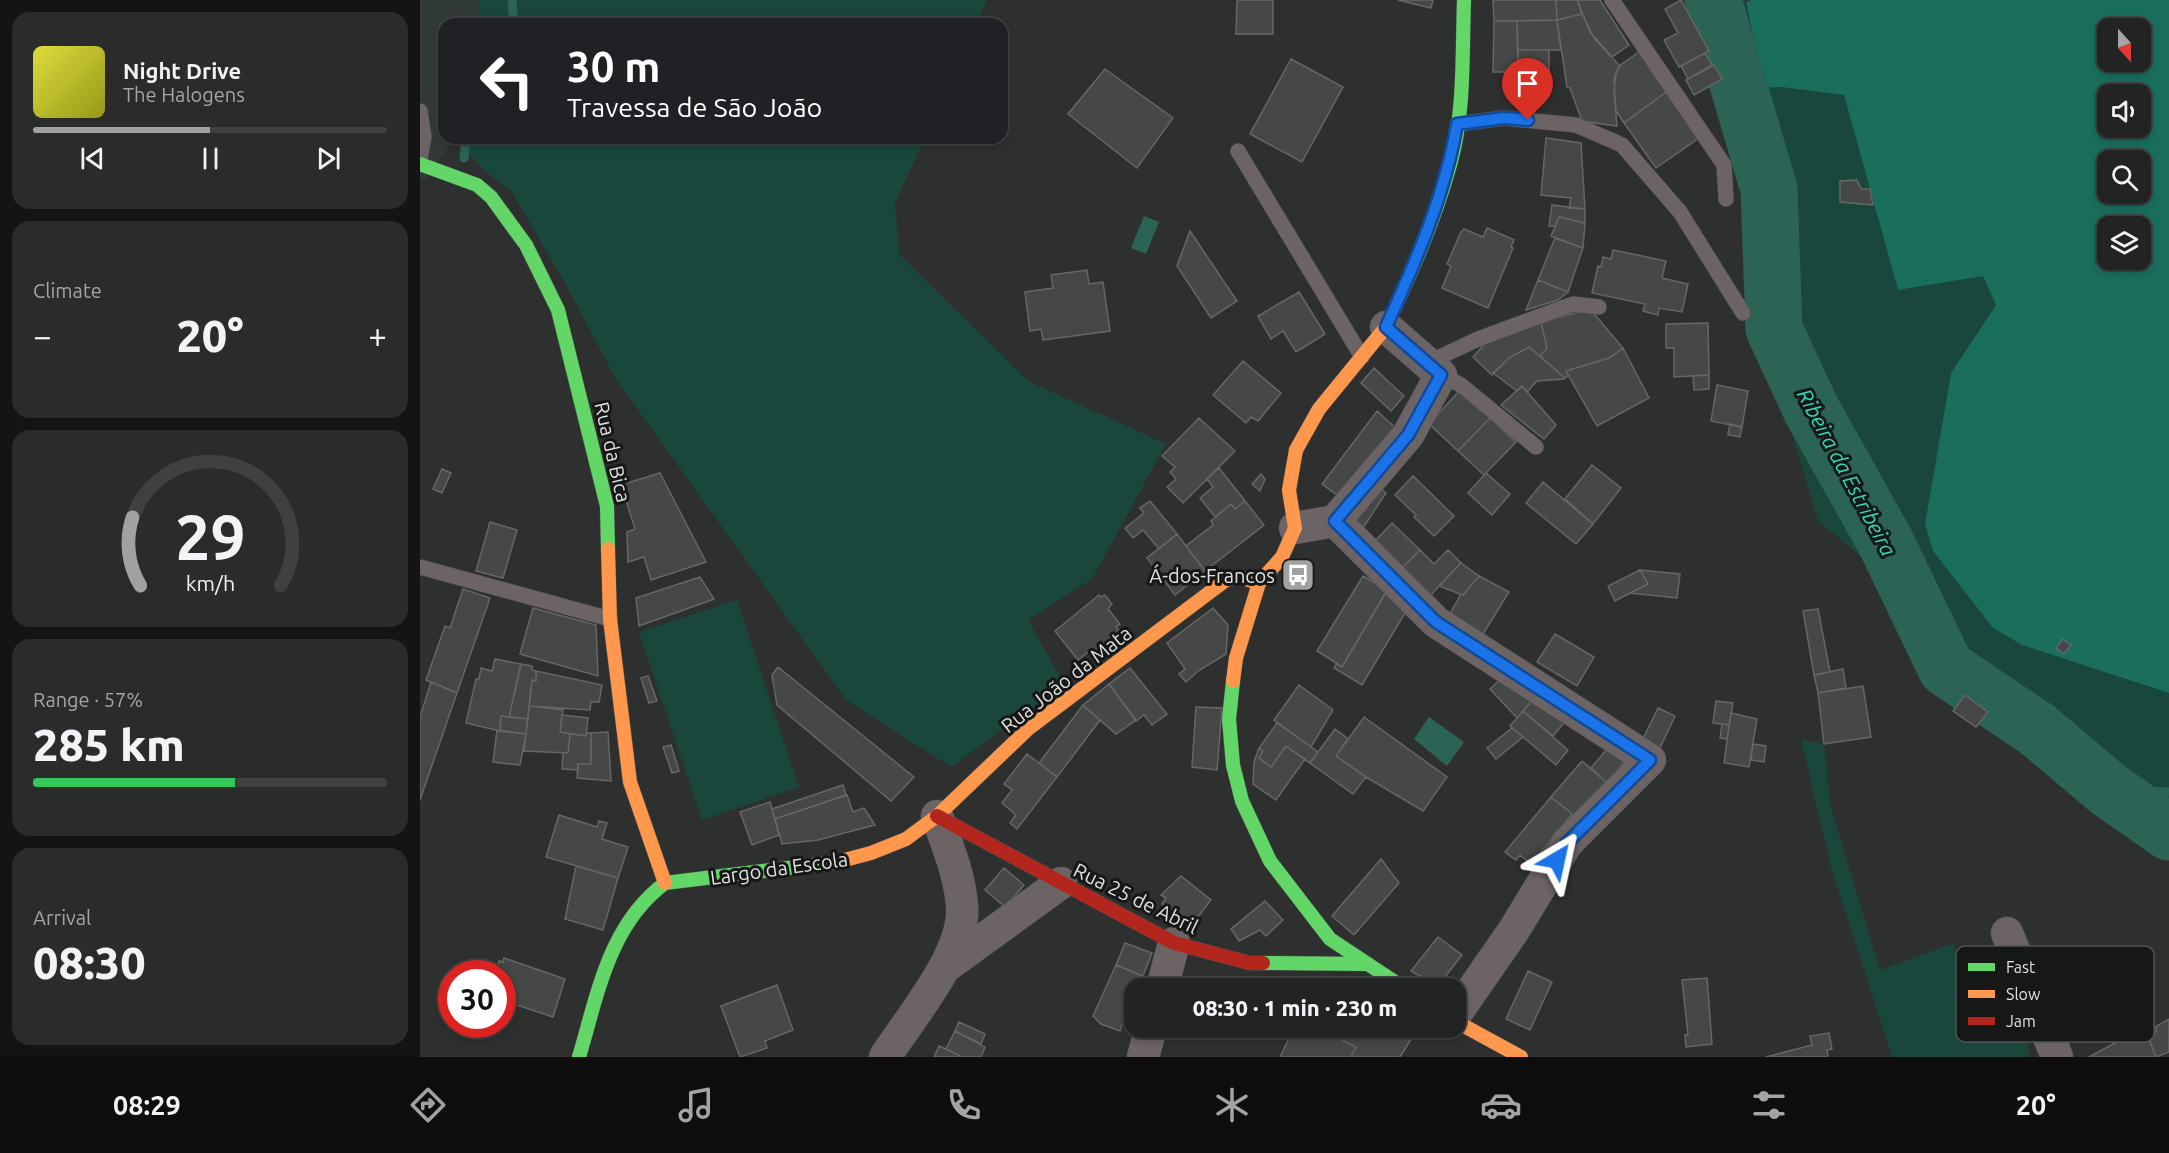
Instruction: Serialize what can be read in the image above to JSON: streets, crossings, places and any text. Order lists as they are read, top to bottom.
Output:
{
  "streets": {
    "street": [
      "Rua da Bica",
      "Rua João da Mata",
      "Largo da Escola",
      "Rua 25 de Abril"
    ]
  },
  "crossings": [
    ["Rua da Bica", "Largo da Escola"],
    ["Rua João da Mata", "Largo da Escola"],
    ["Rua João da Mata", "Rua 25 de Abril"],
    ["Largo da Escola", "Rua 25 de Abril"]
  ],
  "water": ["Ribeira da Estribeira"],
  "places": {
    "bus stop": ["Á-dos-Francos"]
  },
  "legend": ["Fast", "Slow", "Jam"],
  "north": "bottom",
  "page": {
    "turn": ["30 m", "Travessa de São João"],
    "song": ["Night Drive", "The Halogens"],
    "tile": [
      "Climate",
      ["Range · 57%", "285 km"],
      ["Arrival", "08:30"]
    ],
    "heat": ["−", "20°", "+"],
    "limit": "30",
    "trip": "08:30 · 1 min · 230 m",
    "tabs": ["08:29", "20°"],
    "gauge": ["29", "km/h"]
  }
}
